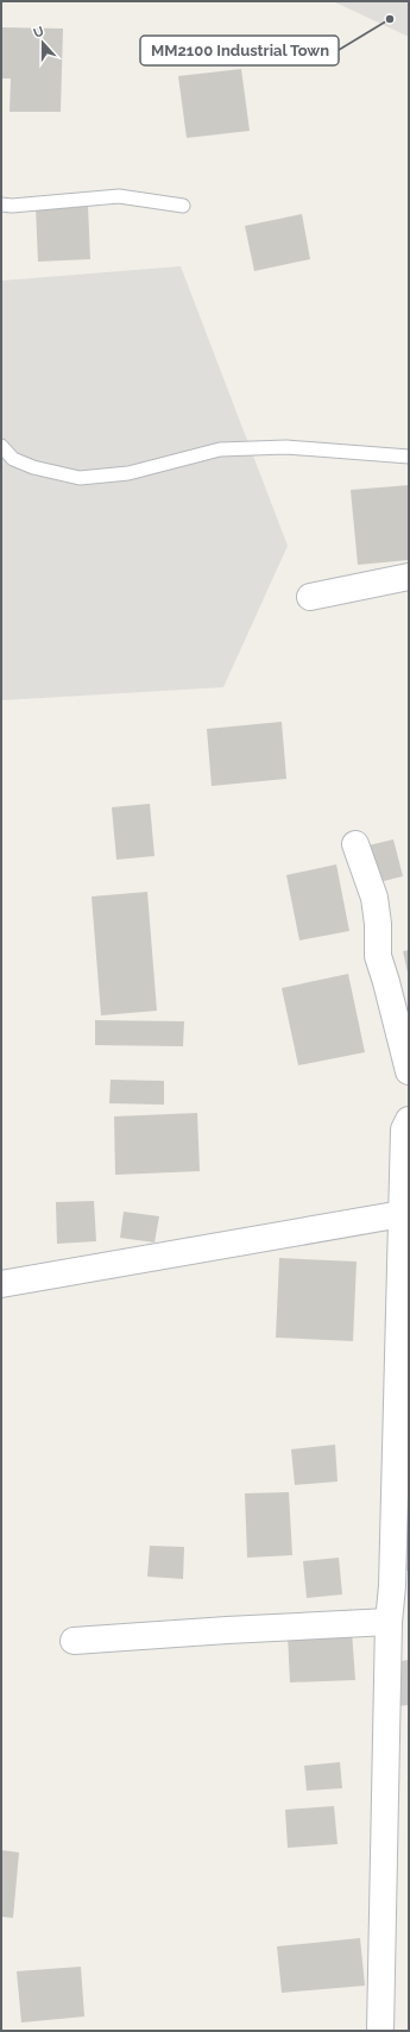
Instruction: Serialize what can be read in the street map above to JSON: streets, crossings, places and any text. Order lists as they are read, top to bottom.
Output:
{
  "places": ["MM2100 Industrial Town"],
  "north": "top"
}
